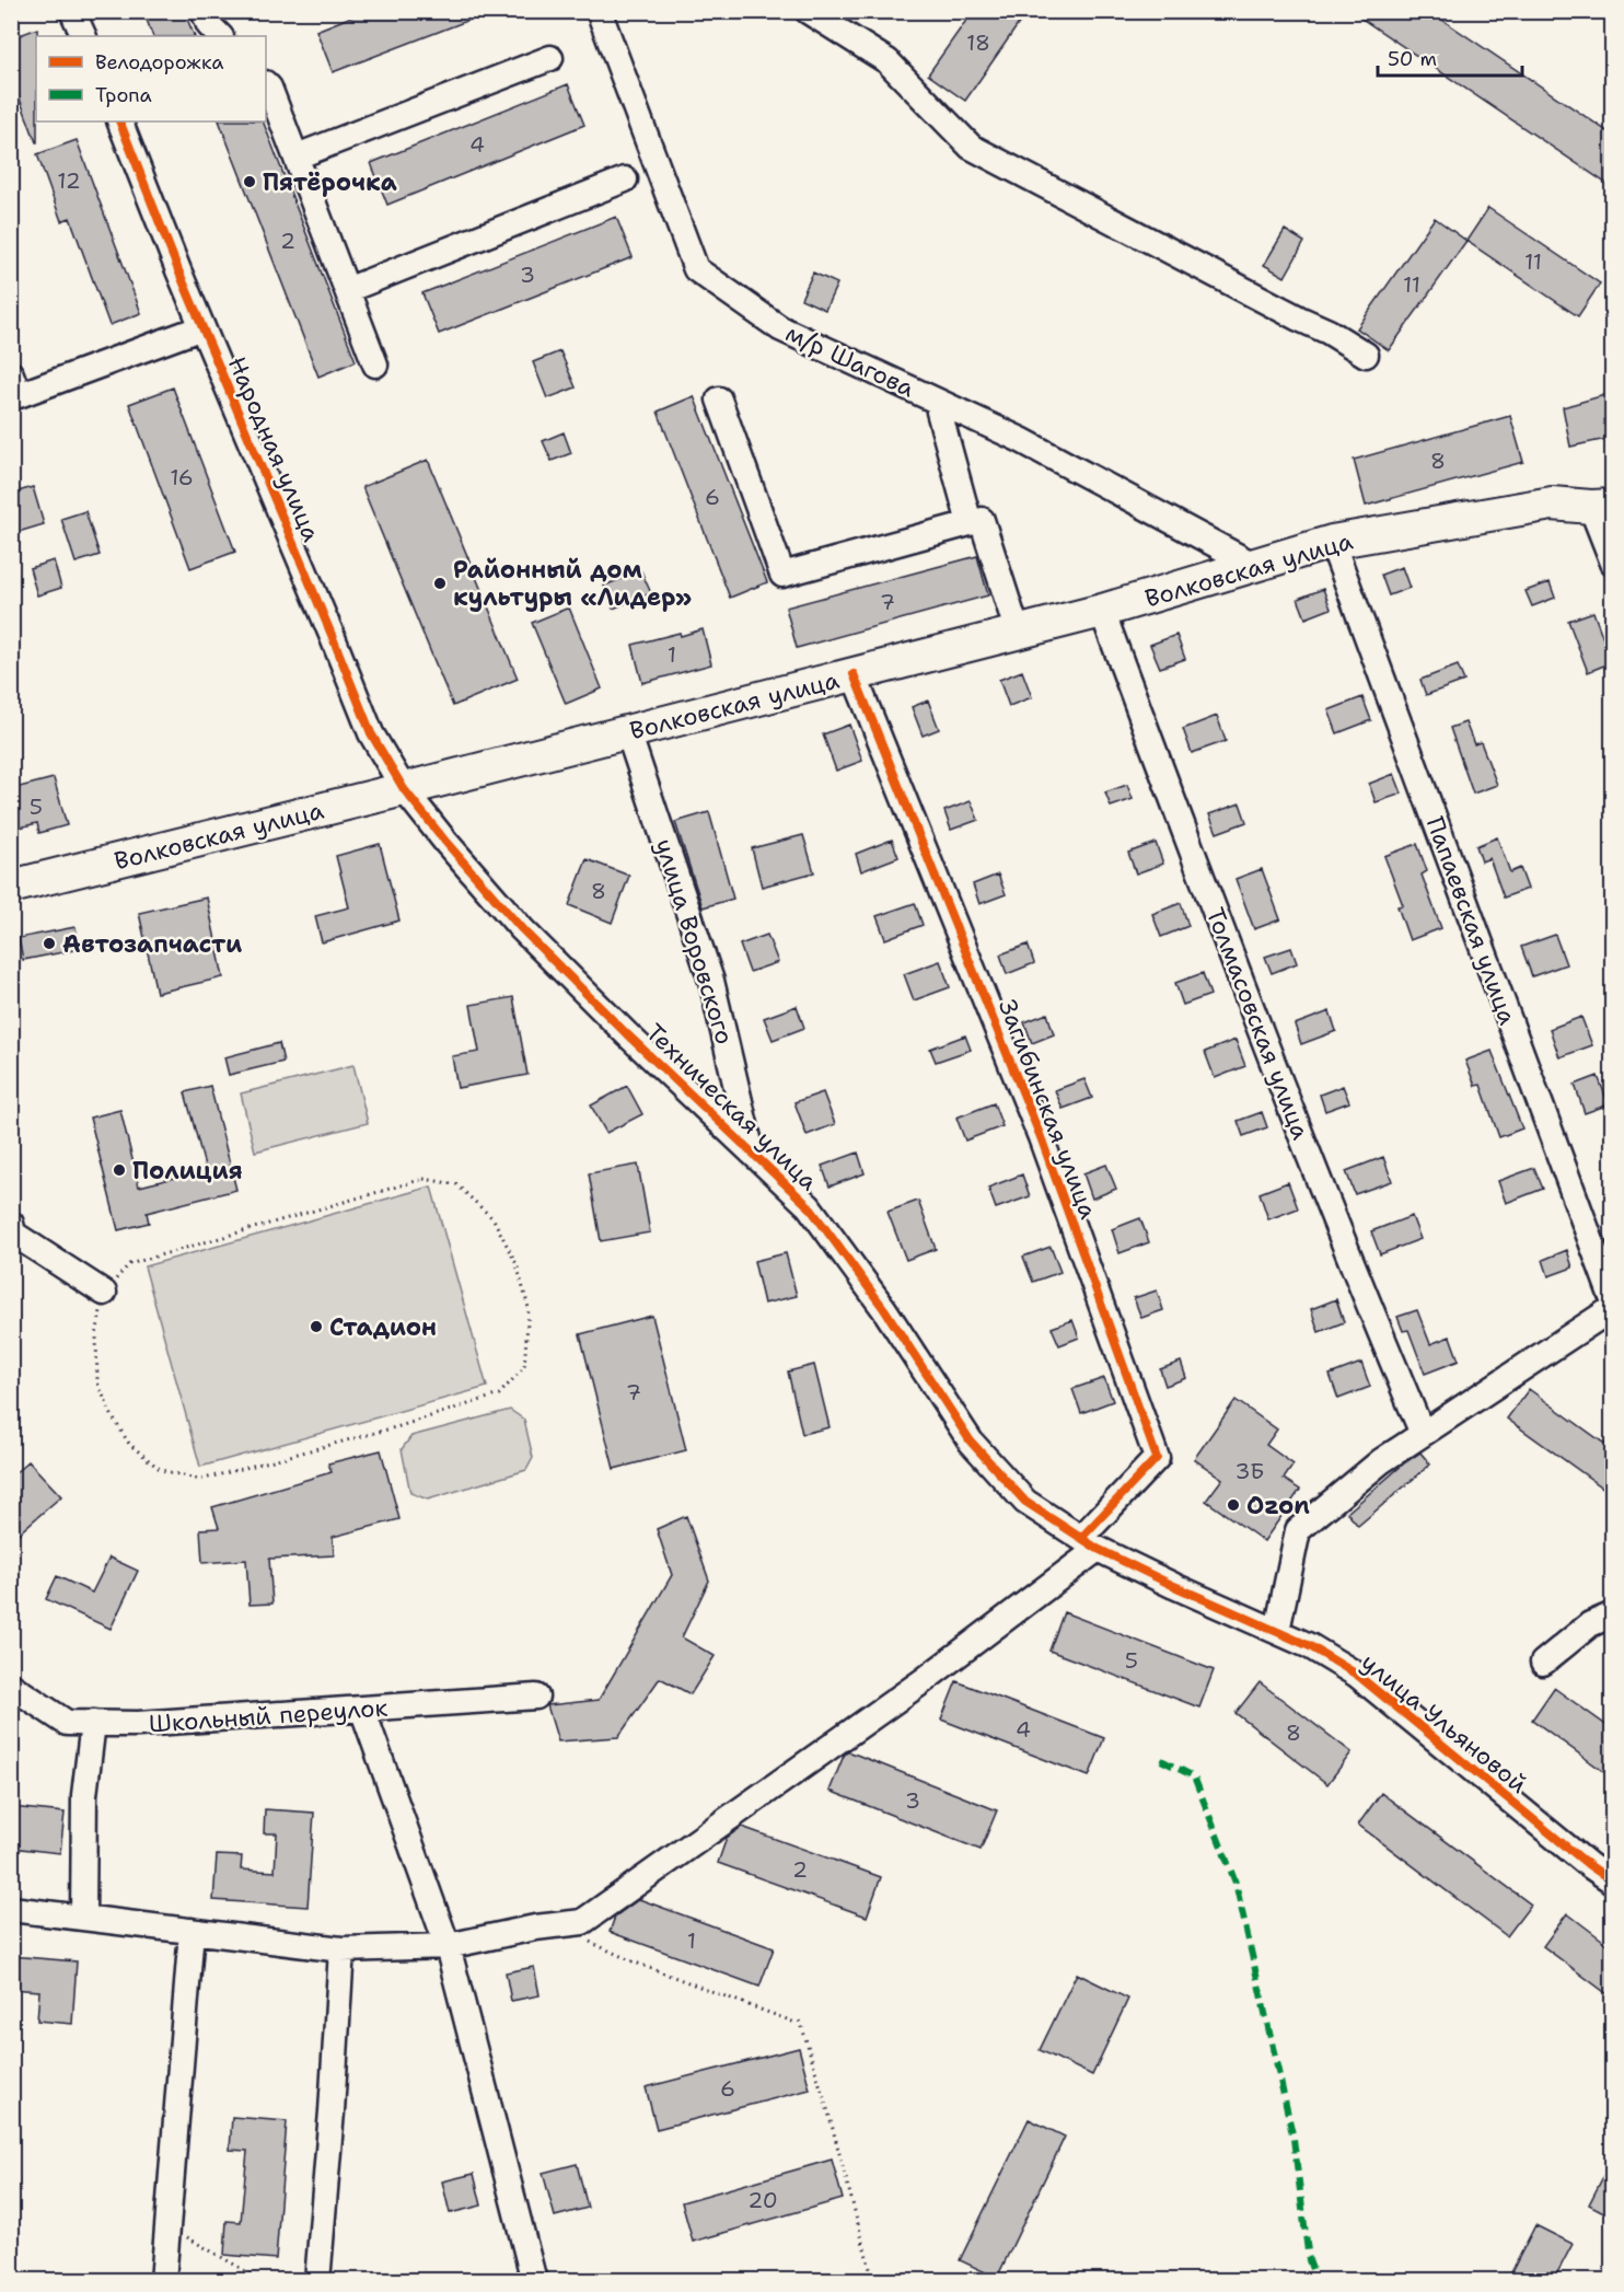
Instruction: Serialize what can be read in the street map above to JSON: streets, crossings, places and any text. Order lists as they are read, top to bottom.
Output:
{
  "streets": {
    "main road": ["Волковская улица"],
    "street": [
      "м/р Шагова",
      "Народная улица",
      "Папаевская улица",
      "улица Воровского",
      "Толмасовская улица",
      "Техническая улица",
      "Загибинская улица",
      "Школьный переулок",
      "улица Ульяновой"
    ]
  },
  "crossings": [
    ["м/р Шагова", "Волковская улица"],
    ["Народная улица", "Волковская улица"],
    ["Народная улица", "Техническая улица"],
    ["Волковская улица", "Папаевская улица"],
    ["Волковская улица", "улица Воровского"],
    ["Волковская улица", "Толмасовская улица"],
    ["Волковская улица", "Техническая улица"],
    ["Волковская улица", "Загибинская улица"],
    ["улица Воровского", "Техническая улица"],
    ["Техническая улица", "Загибинская улица"],
    ["Техническая улица", "улица Ульяновой"],
    ["Загибинская улица", "улица Ульяновой"]
  ],
  "places": [
    "Пятёрочка",
    "Районный дом культуры «Лидер»",
    "Автозапчасти",
    "Полиция",
    "Стадион",
    "Ozon"
  ],
  "house_numbers": [
    "18",
    "4",
    "12",
    "2",
    "11",
    "3",
    "11",
    "8",
    "16",
    "6",
    "7",
    "1",
    "5",
    "8",
    "7",
    "3Б",
    "5",
    "4",
    "8",
    "3",
    "2",
    "1",
    "6",
    "20"
  ],
  "legend": ["Велодорожка", "Тропа"],
  "scale_bar": "50 m"
}
